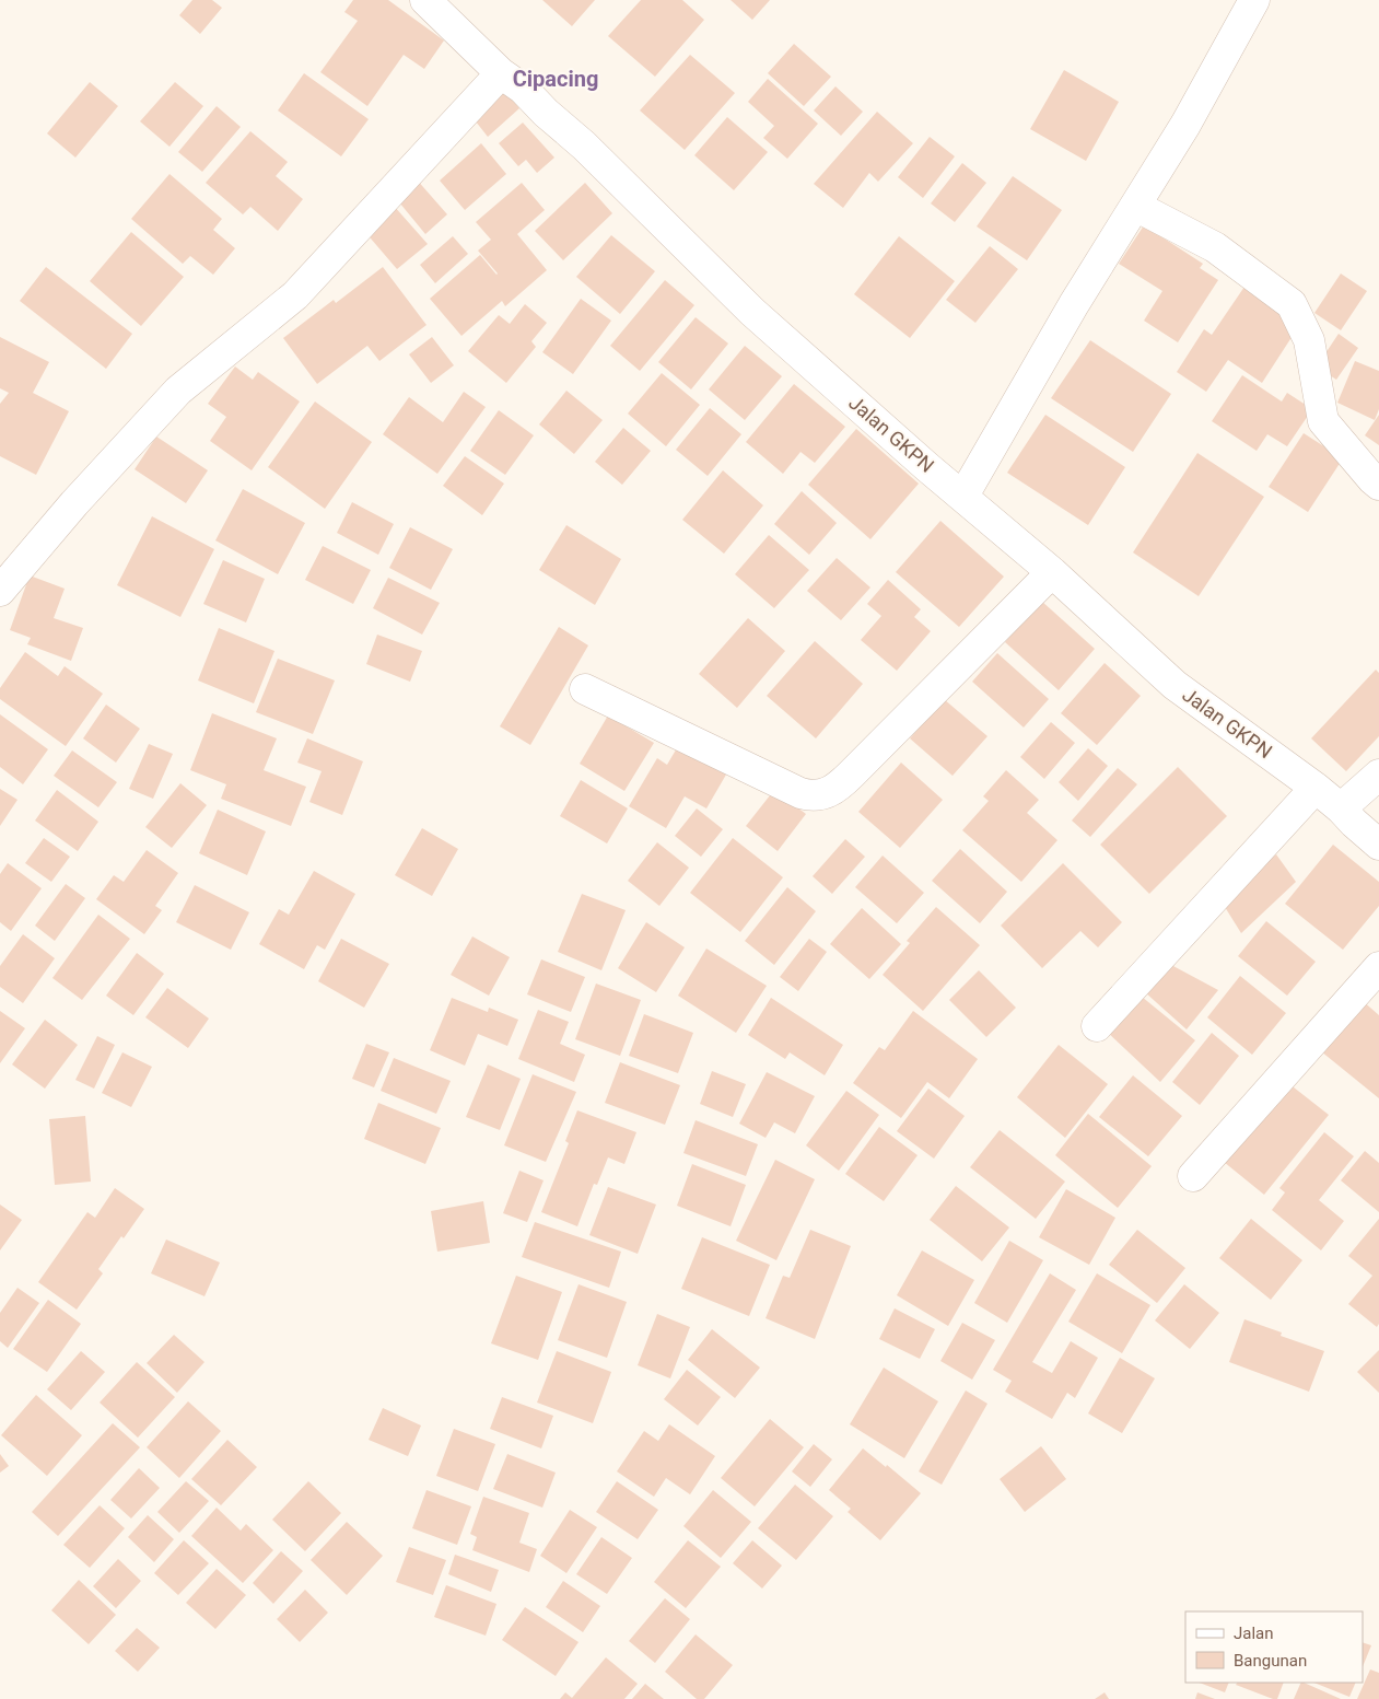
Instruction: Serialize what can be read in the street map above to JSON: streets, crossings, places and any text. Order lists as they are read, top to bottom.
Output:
{
  "streets": {
    "street": ["Jalan GKPN"]
  },
  "districts": ["Cipacing"],
  "legend": ["Jalan", "Bangunan"]
}
